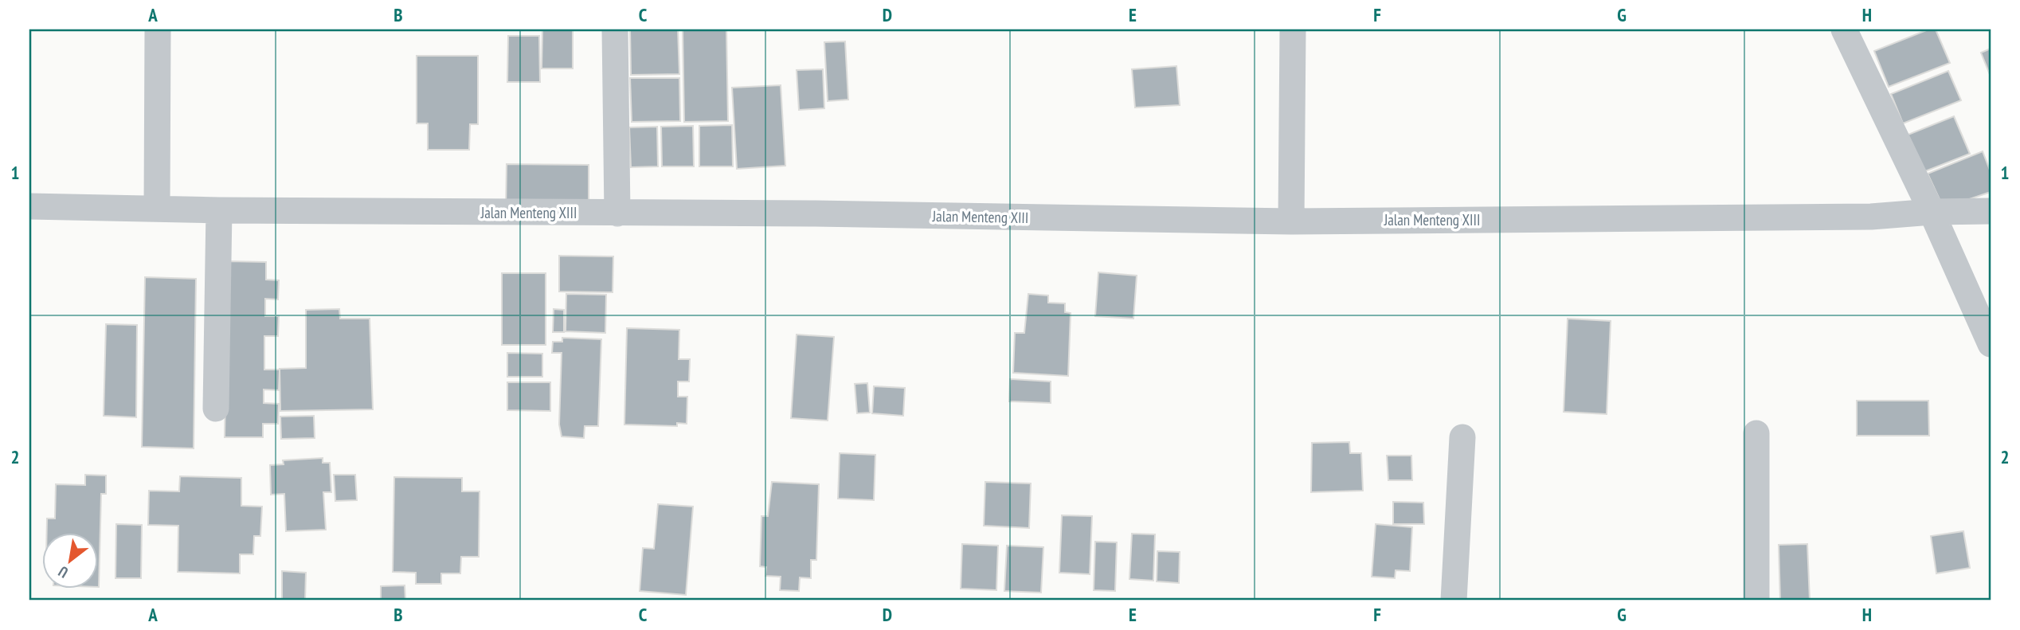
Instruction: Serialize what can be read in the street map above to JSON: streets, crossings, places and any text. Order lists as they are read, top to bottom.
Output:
{
  "streets": {
    "street": ["Jalan Menteng XIII"]
  },
  "north": "bottom left",
  "grid": {
    "columns": [
      "A",
      "B",
      "C",
      "D",
      "E",
      "F",
      "G",
      "H"
    ],
    "rows": ["1", "2"]
  }
}
